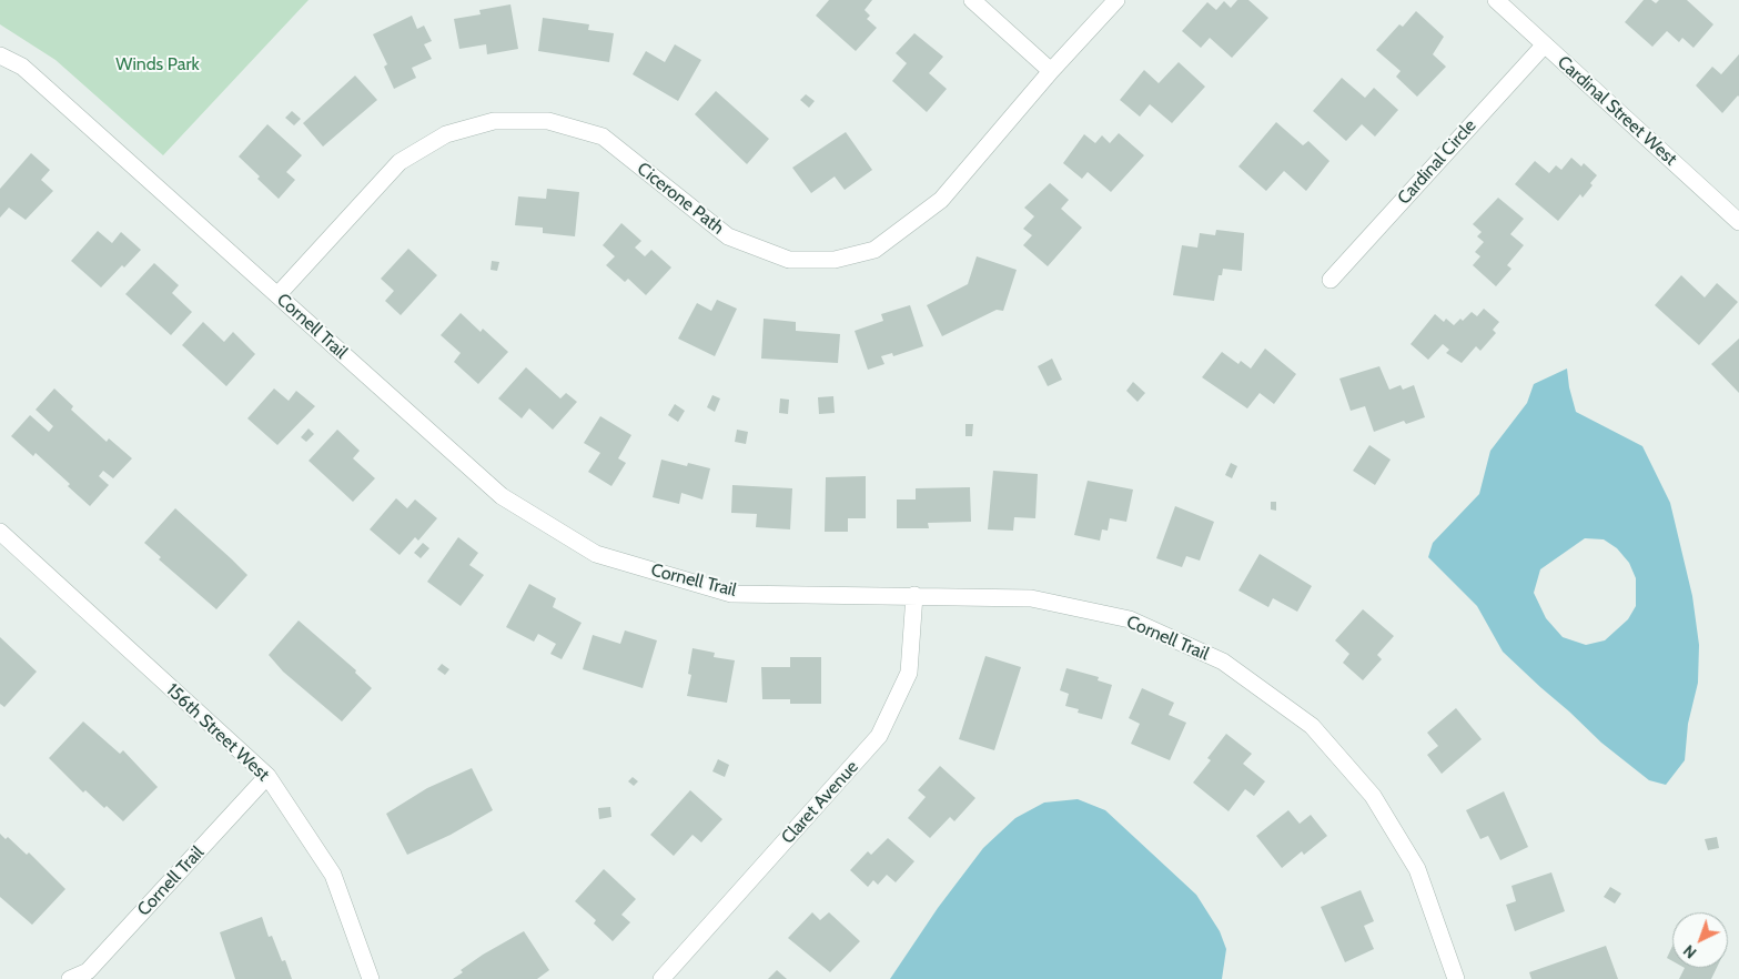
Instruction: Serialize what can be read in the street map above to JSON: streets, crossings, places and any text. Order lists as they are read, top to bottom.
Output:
{
  "streets": {
    "street": [
      "Cardinal Street West",
      "Cardinal Circle",
      "Cicerone Path",
      "Cornell Trail",
      "156th Street West",
      "Claret Avenue"
    ]
  },
  "crossings": [
    ["Cardinal Street West", "Cardinal Circle"],
    ["Cicerone Path", "Cornell Trail"],
    ["Cornell Trail", "156th Street West"],
    ["Cornell Trail", "Claret Avenue"]
  ],
  "parks": ["Winds Park"],
  "north": "bottom left"
}
